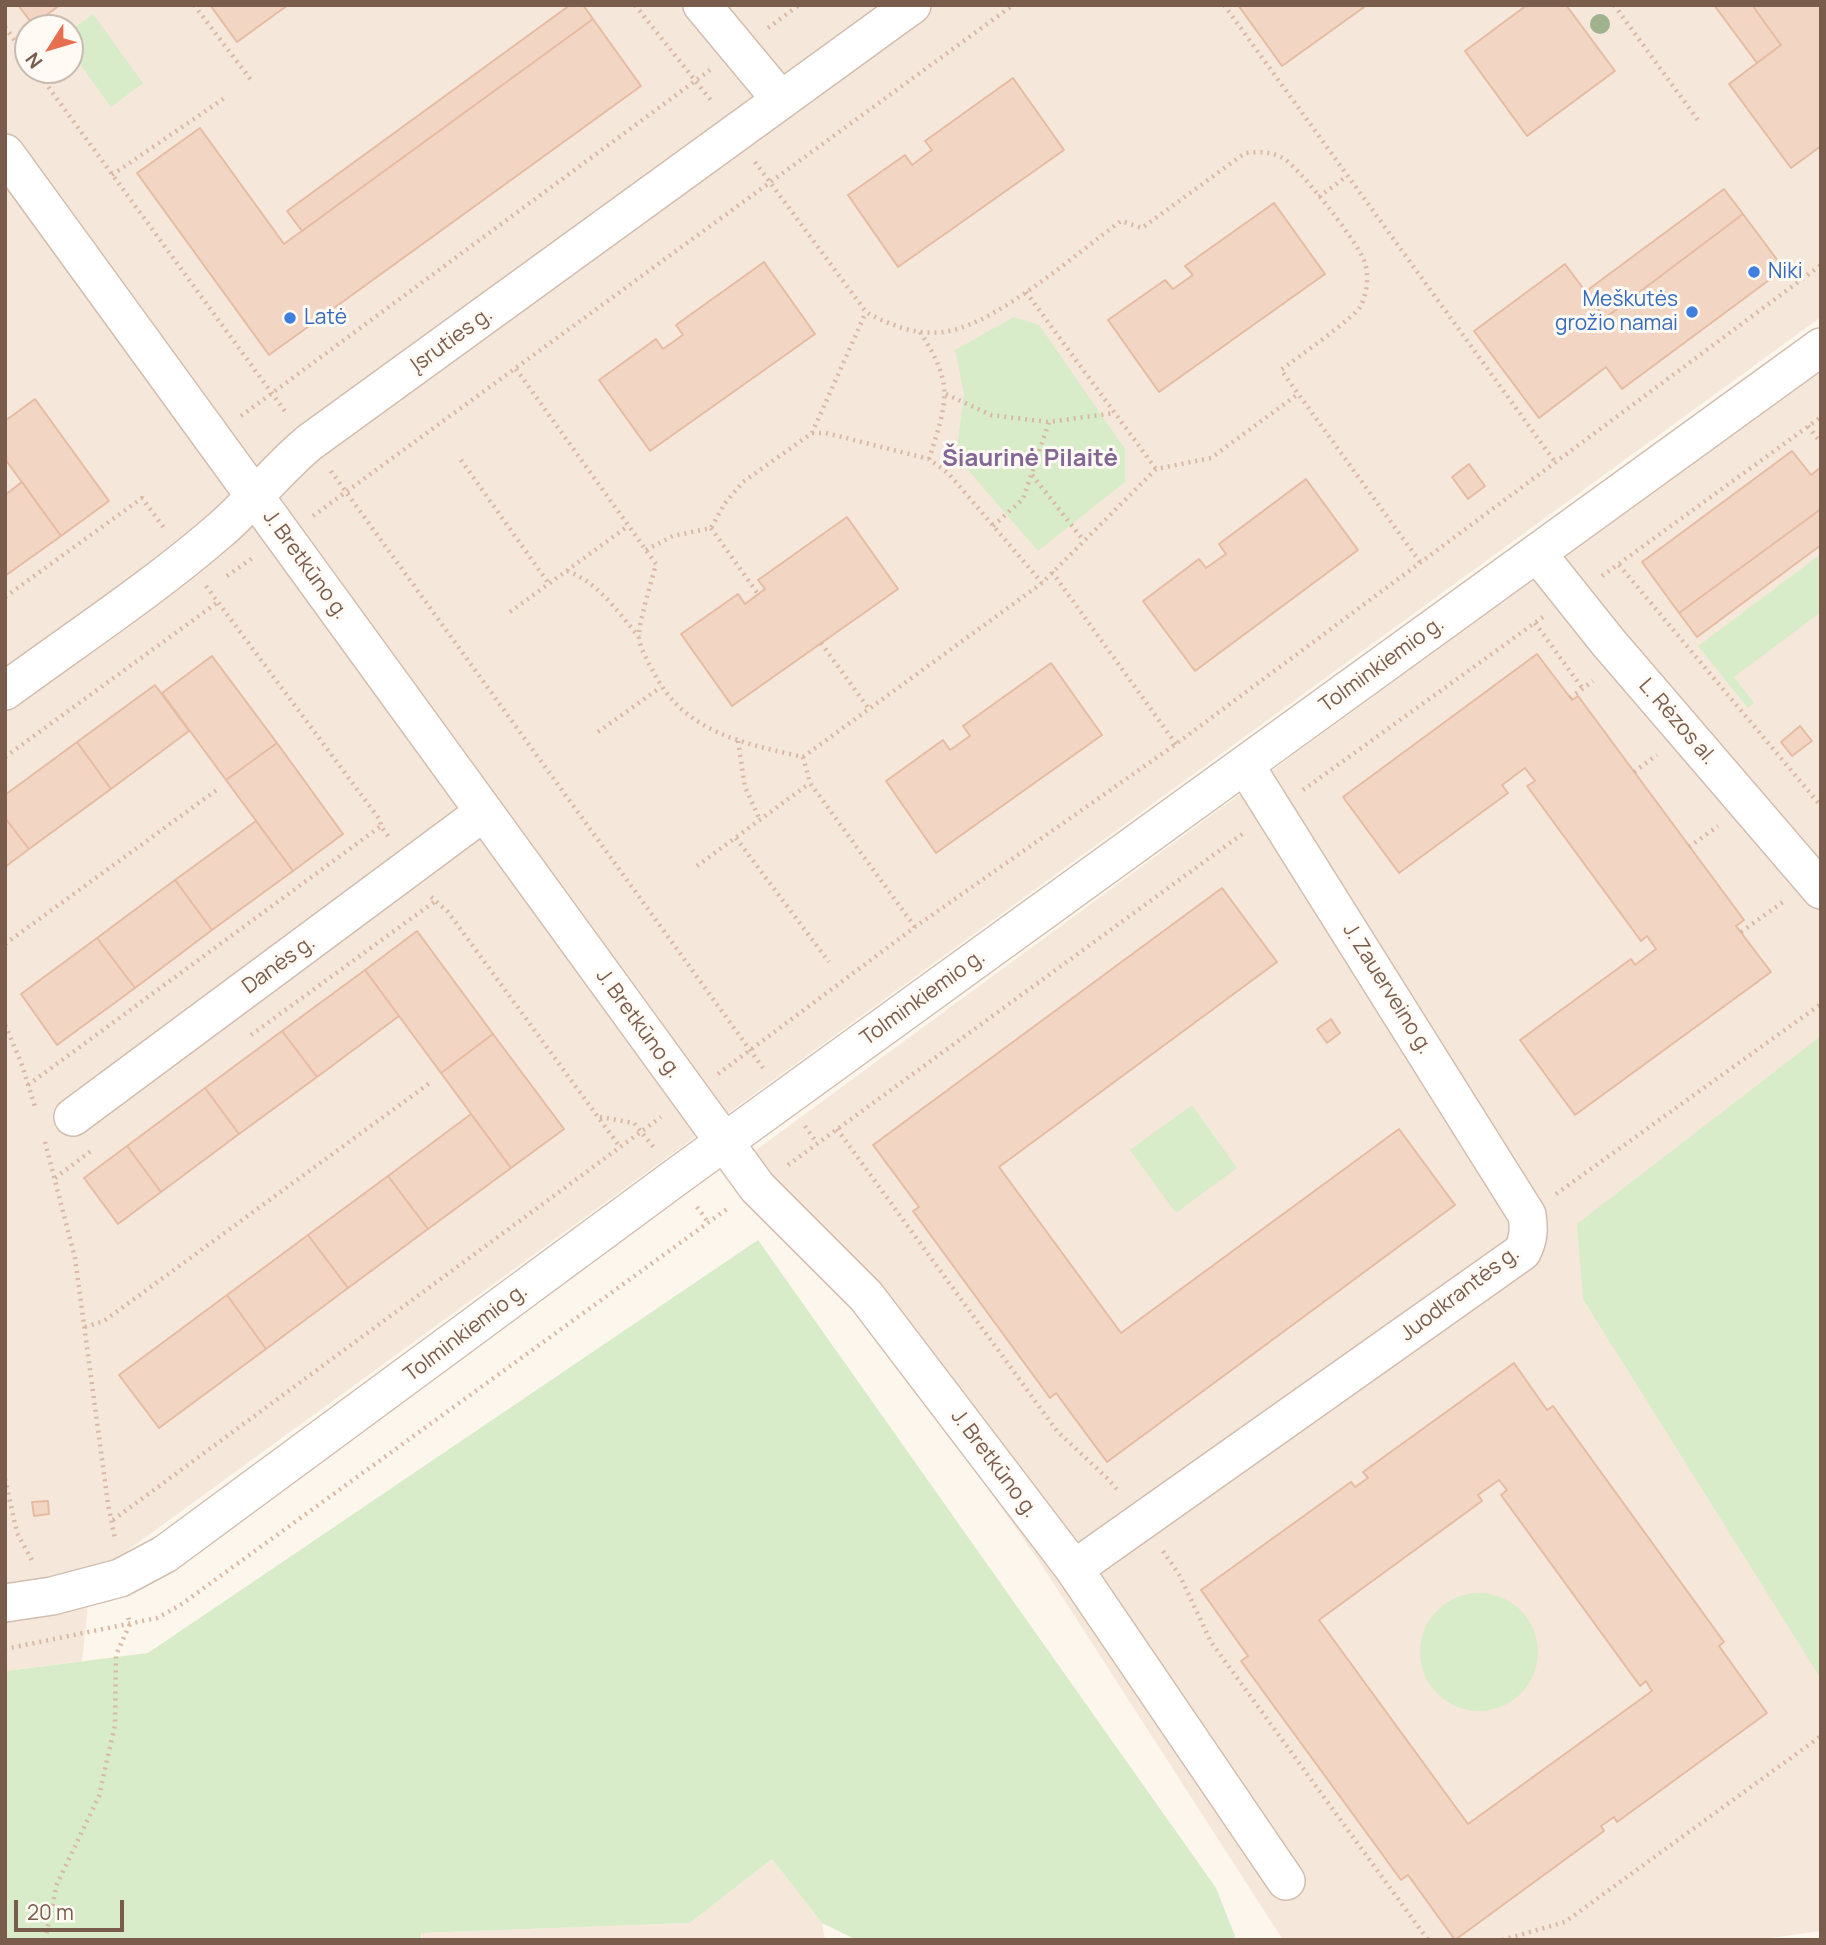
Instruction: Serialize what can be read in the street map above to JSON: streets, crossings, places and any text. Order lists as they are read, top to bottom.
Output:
{
  "streets": {
    "street": [
      "Įsruties g.",
      "J. Bretkūno g.",
      "Tolminkiemio g.",
      "L. Rėzos al.",
      "Danės g.",
      "J. Zauerveino g.",
      "Juodkrantės g."
    ]
  },
  "crossings": [
    ["Įsruties g.", "J. Bretkūno g."],
    ["J. Bretkūno g.", "Tolminkiemio g."],
    ["J. Bretkūno g.", "Danės g."],
    ["J. Bretkūno g.", "Juodkrantės g."],
    ["Tolminkiemio g.", "L. Rėzos al."],
    ["Tolminkiemio g.", "J. Zauerveino g."],
    ["J. Zauerveino g.", "Juodkrantės g."]
  ],
  "districts": ["Šiaurinė Pilaitė"],
  "places": ["Niki", "Meškutės grožio namai", "Latė"],
  "scale_bar": "20 m",
  "north": "bottom left"
}
